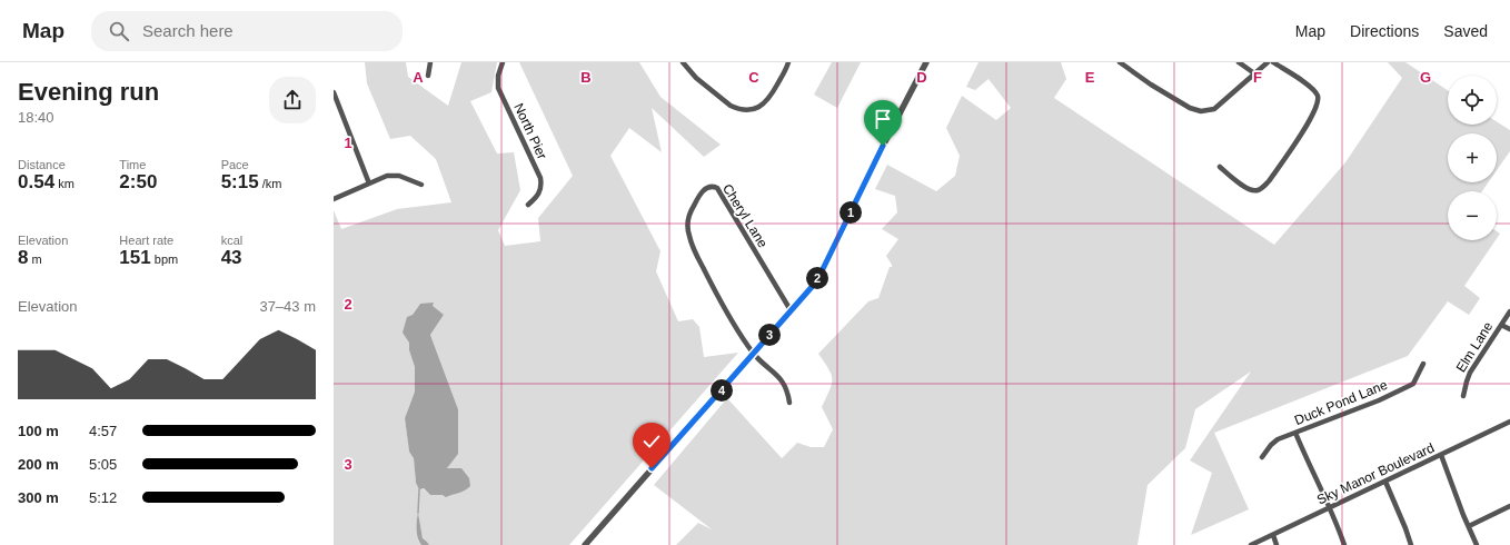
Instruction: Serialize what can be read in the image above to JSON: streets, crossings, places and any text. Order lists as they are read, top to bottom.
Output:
{
  "streets": {
    "street": [
      "North Pier",
      "Cheryl Lane",
      "Elm Lane",
      "Duck Pond Lane",
      "Sky Manor Boulevard"
    ]
  },
  "page": {
    "header": "Map",
    "search": "Search here",
    "nav": ["Map", "Directions", "Saved"],
    "heading": ["Evening run", "18:40"],
    "map_buttons": ["+", "−"],
    "stats": [
      ["Distance", "0.54 km"],
      ["Time", "2:50"],
      ["Pace", "5:15 /km"],
      ["Elevation", "8 m"],
      ["Heart rate", "151 bpm"],
      ["kcal", "43"]
    ],
    "pins": [
      "1",
      "2",
      "3",
      "4"
    ],
    "chart": ["Elevation", "37–43 m"],
    "list": [
      {
        "name": "100 m",
        "note": "4:57"
      },
      {
        "name": "200 m",
        "note": "5:05"
      },
      {
        "name": "300 m",
        "note": "5:12"
      }
    ]
  },
  "grid": {
    "columns": [
      "A",
      "B",
      "C",
      "D",
      "E",
      "F",
      "G"
    ],
    "rows": ["1", "2", "3"]
  }
}
